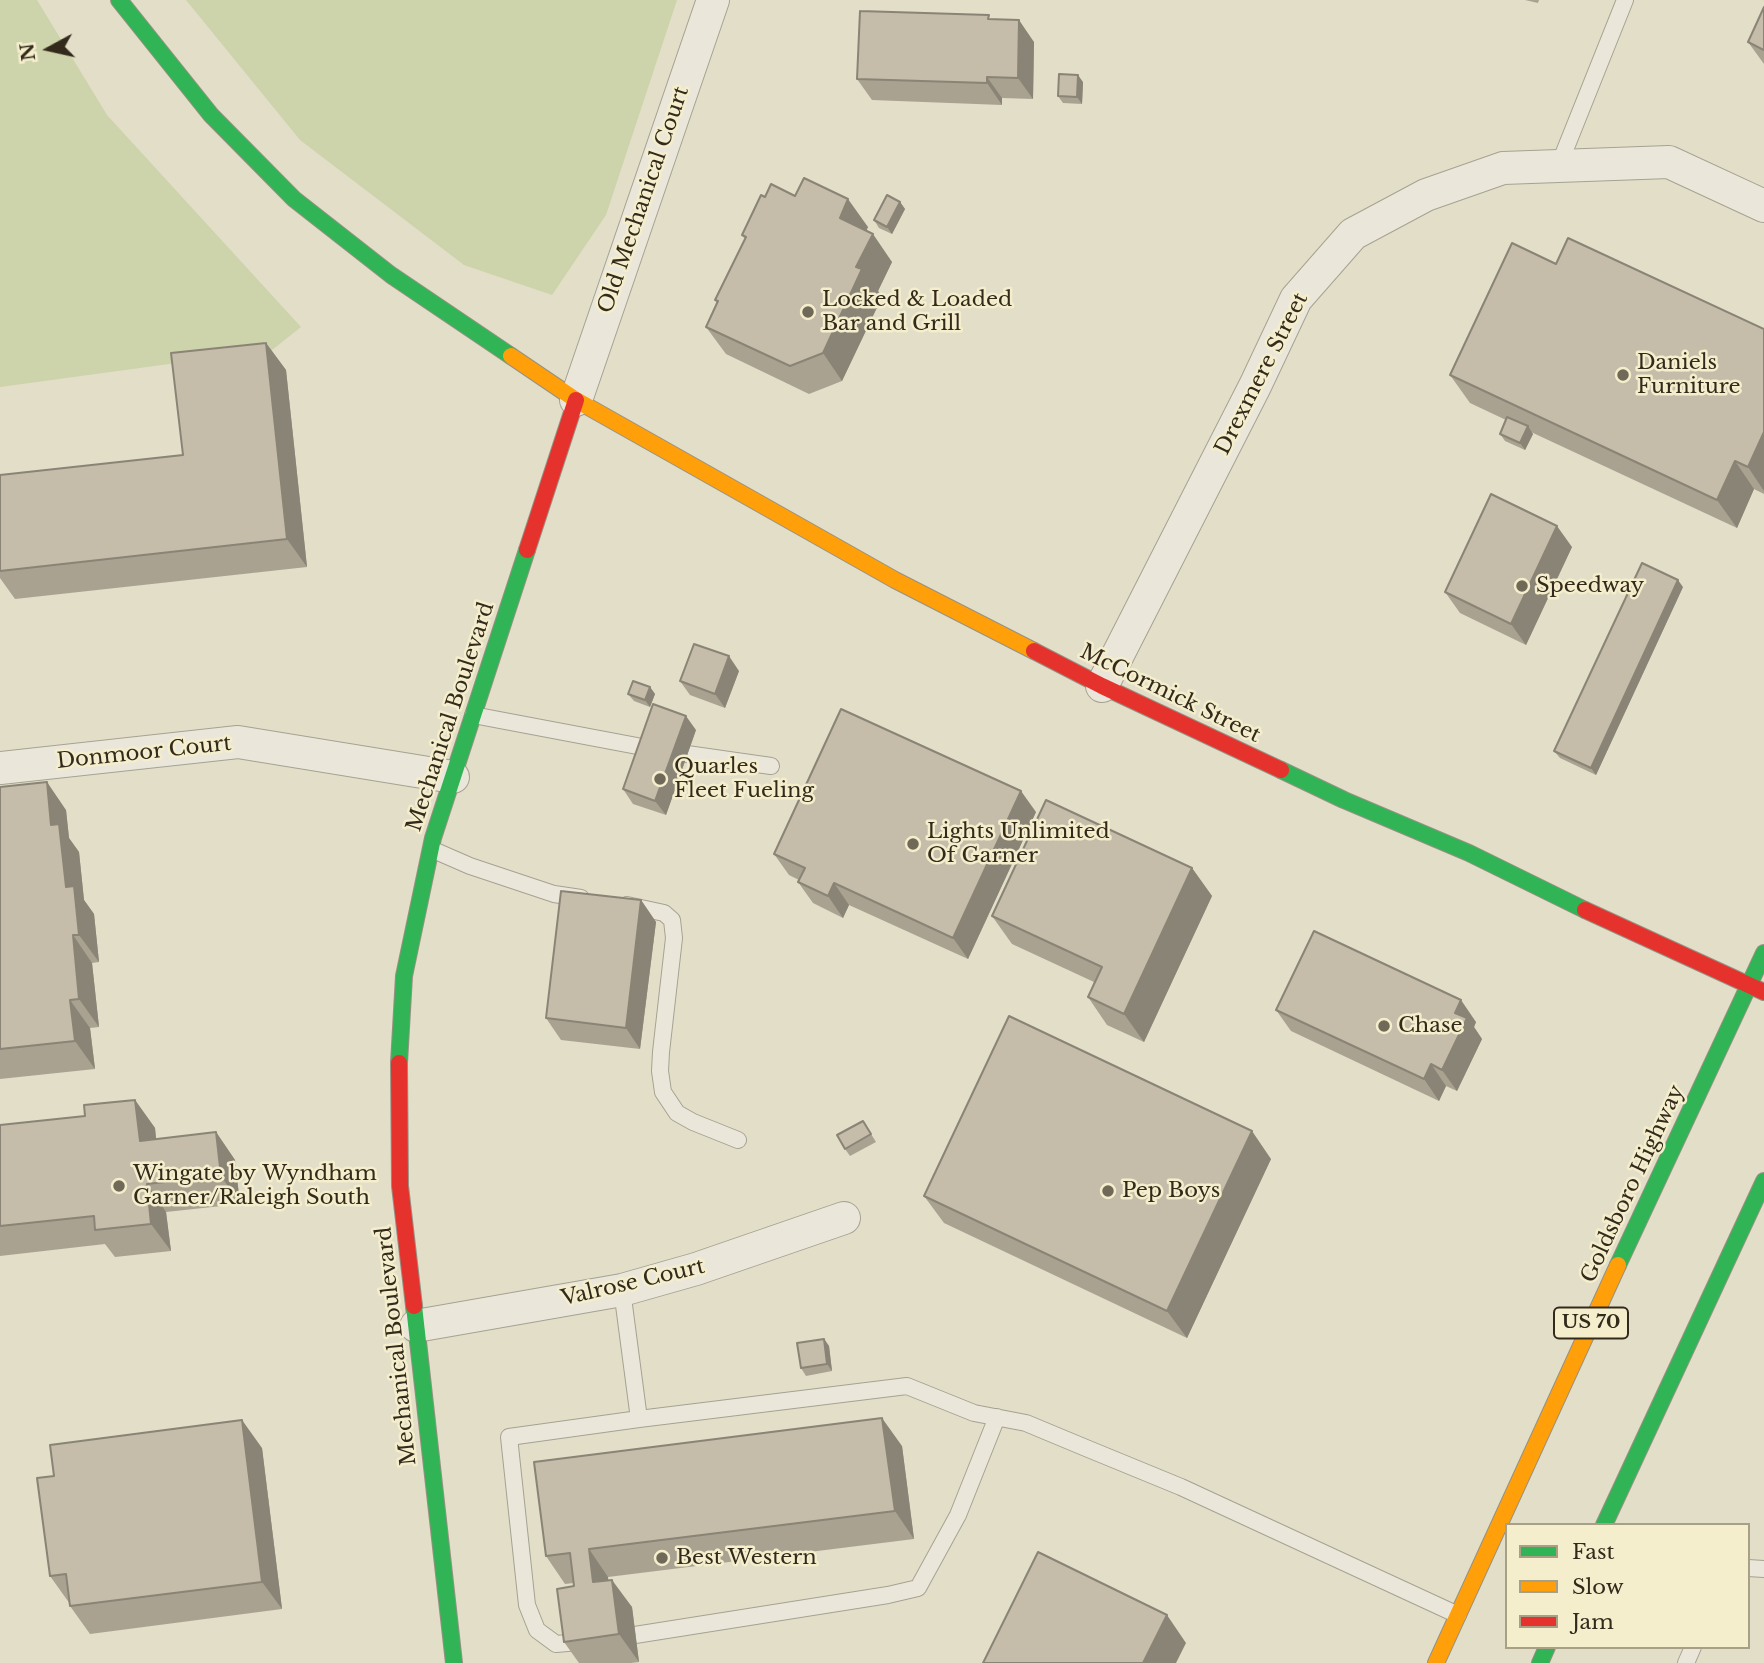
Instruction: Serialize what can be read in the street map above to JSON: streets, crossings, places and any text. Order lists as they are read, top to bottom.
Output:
{
  "streets": {
    "street": [
      "Old Mechanical Court",
      "Drexmere Street",
      "McCormick Street",
      "Mechanical Boulevard",
      "Donmoor Court",
      "Goldsboro Highway",
      "Valrose Court",
      "US 70"
    ]
  },
  "crossings": [
    ["Old Mechanical Court", "McCormick Street"],
    ["Old Mechanical Court", "Mechanical Boulevard"],
    ["Drexmere Street", "McCormick Street"],
    ["McCormick Street", "Mechanical Boulevard"],
    ["McCormick Street", "Goldsboro Highway"],
    ["Mechanical Boulevard", "Donmoor Court"],
    ["Mechanical Boulevard", "Valrose Court"]
  ],
  "places": [
    "Locked & Loaded Bar and Grill",
    "Daniels Furniture",
    "Speedway",
    "Quarles Fleet Fueling",
    "Lights Unlimited Of Garner",
    "Chase",
    "Wingate by Wyndham Garner/Raleigh South",
    "Pep Boys",
    "Best Western"
  ],
  "legend": ["Fast", "Slow", "Jam"],
  "north": "left"
}
